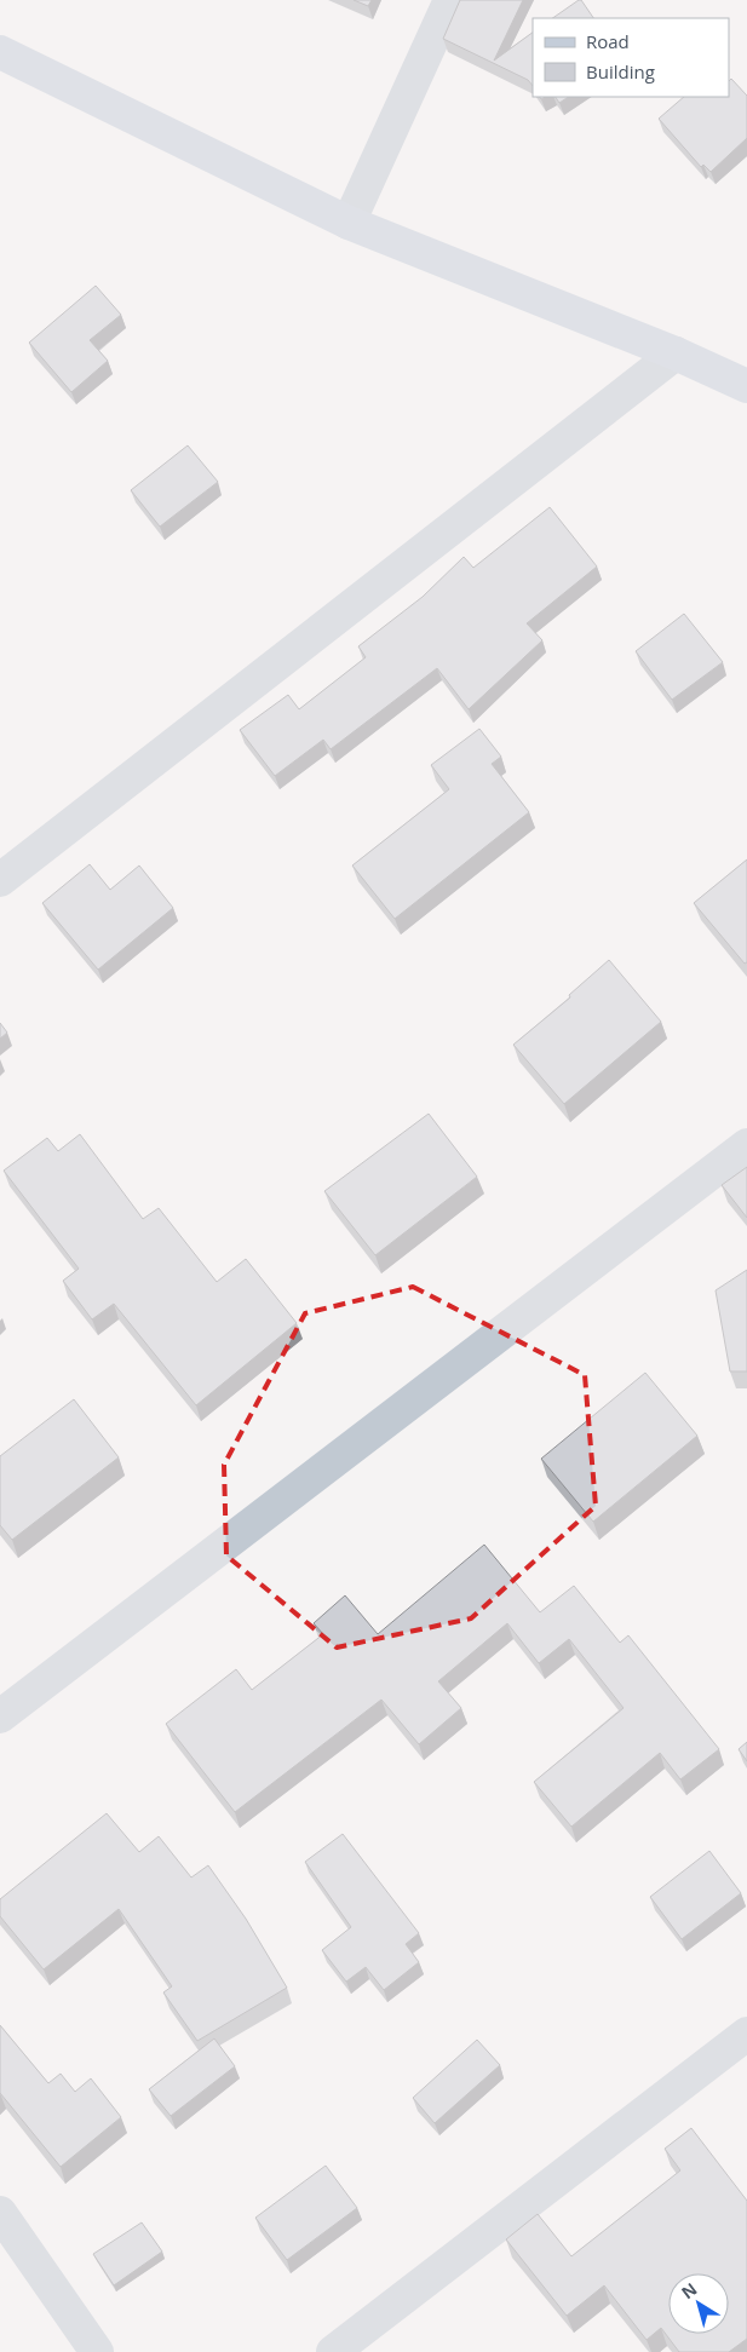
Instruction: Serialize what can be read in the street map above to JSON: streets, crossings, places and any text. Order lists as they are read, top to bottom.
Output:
{
  "legend": ["Road", "Building"],
  "north": "top left"
}
